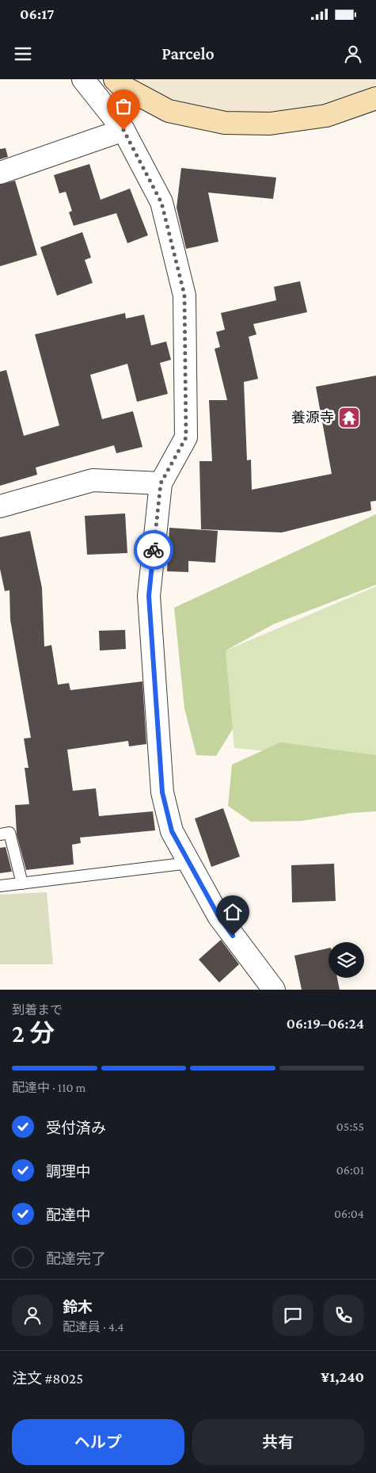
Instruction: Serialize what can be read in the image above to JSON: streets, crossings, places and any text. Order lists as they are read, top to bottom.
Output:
{
  "places": {
    "temple": ["養源寺"]
  },
  "page": {
    "status": "06:17",
    "header": "Parcelo",
    "heading": ["2 分", "到着まで", "06:19–06:24"],
    "panel": [
      "鈴木",
      "配達員 · 4.4",
      "注文 #8025",
      "¥1,240"
    ],
    "bar": "配達中 · 110 m",
    "list": [
      ["受付済み", "05:55"],
      ["調理中", "06:01"],
      ["配達中", "06:04"],
      "配達完了"
    ],
    "buttons": ["ヘルプ", "共有"]
  }
}
